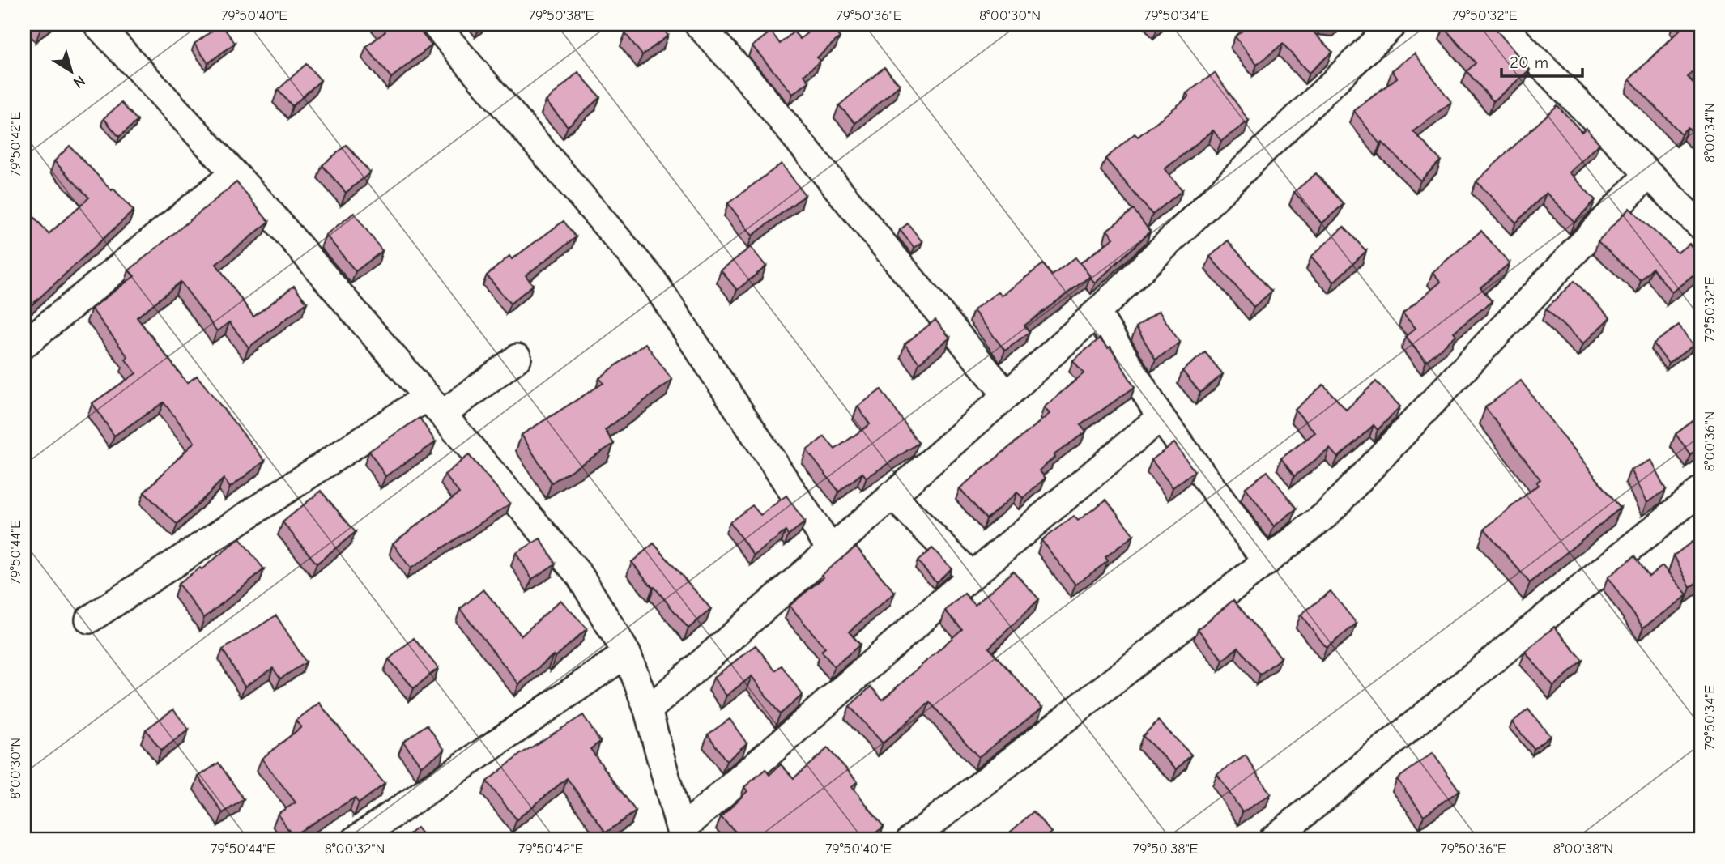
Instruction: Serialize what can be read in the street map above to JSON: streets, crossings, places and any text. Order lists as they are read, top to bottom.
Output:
{
  "scale_bar": "20 m",
  "north": "bottom right",
  "coordinates": [
    "79°50'40\"E",
    "79°50'38\"E",
    "79°50'36\"E",
    "8°00'30\"N",
    "79°50'34\"E",
    "79°50'32\"E",
    "8°00'34\"N",
    "79°50'42\"E",
    "8°00'36\"N",
    "79°50'44\"E",
    "8°00'32\"N",
    "8°00'38\"N"
  ]
}
